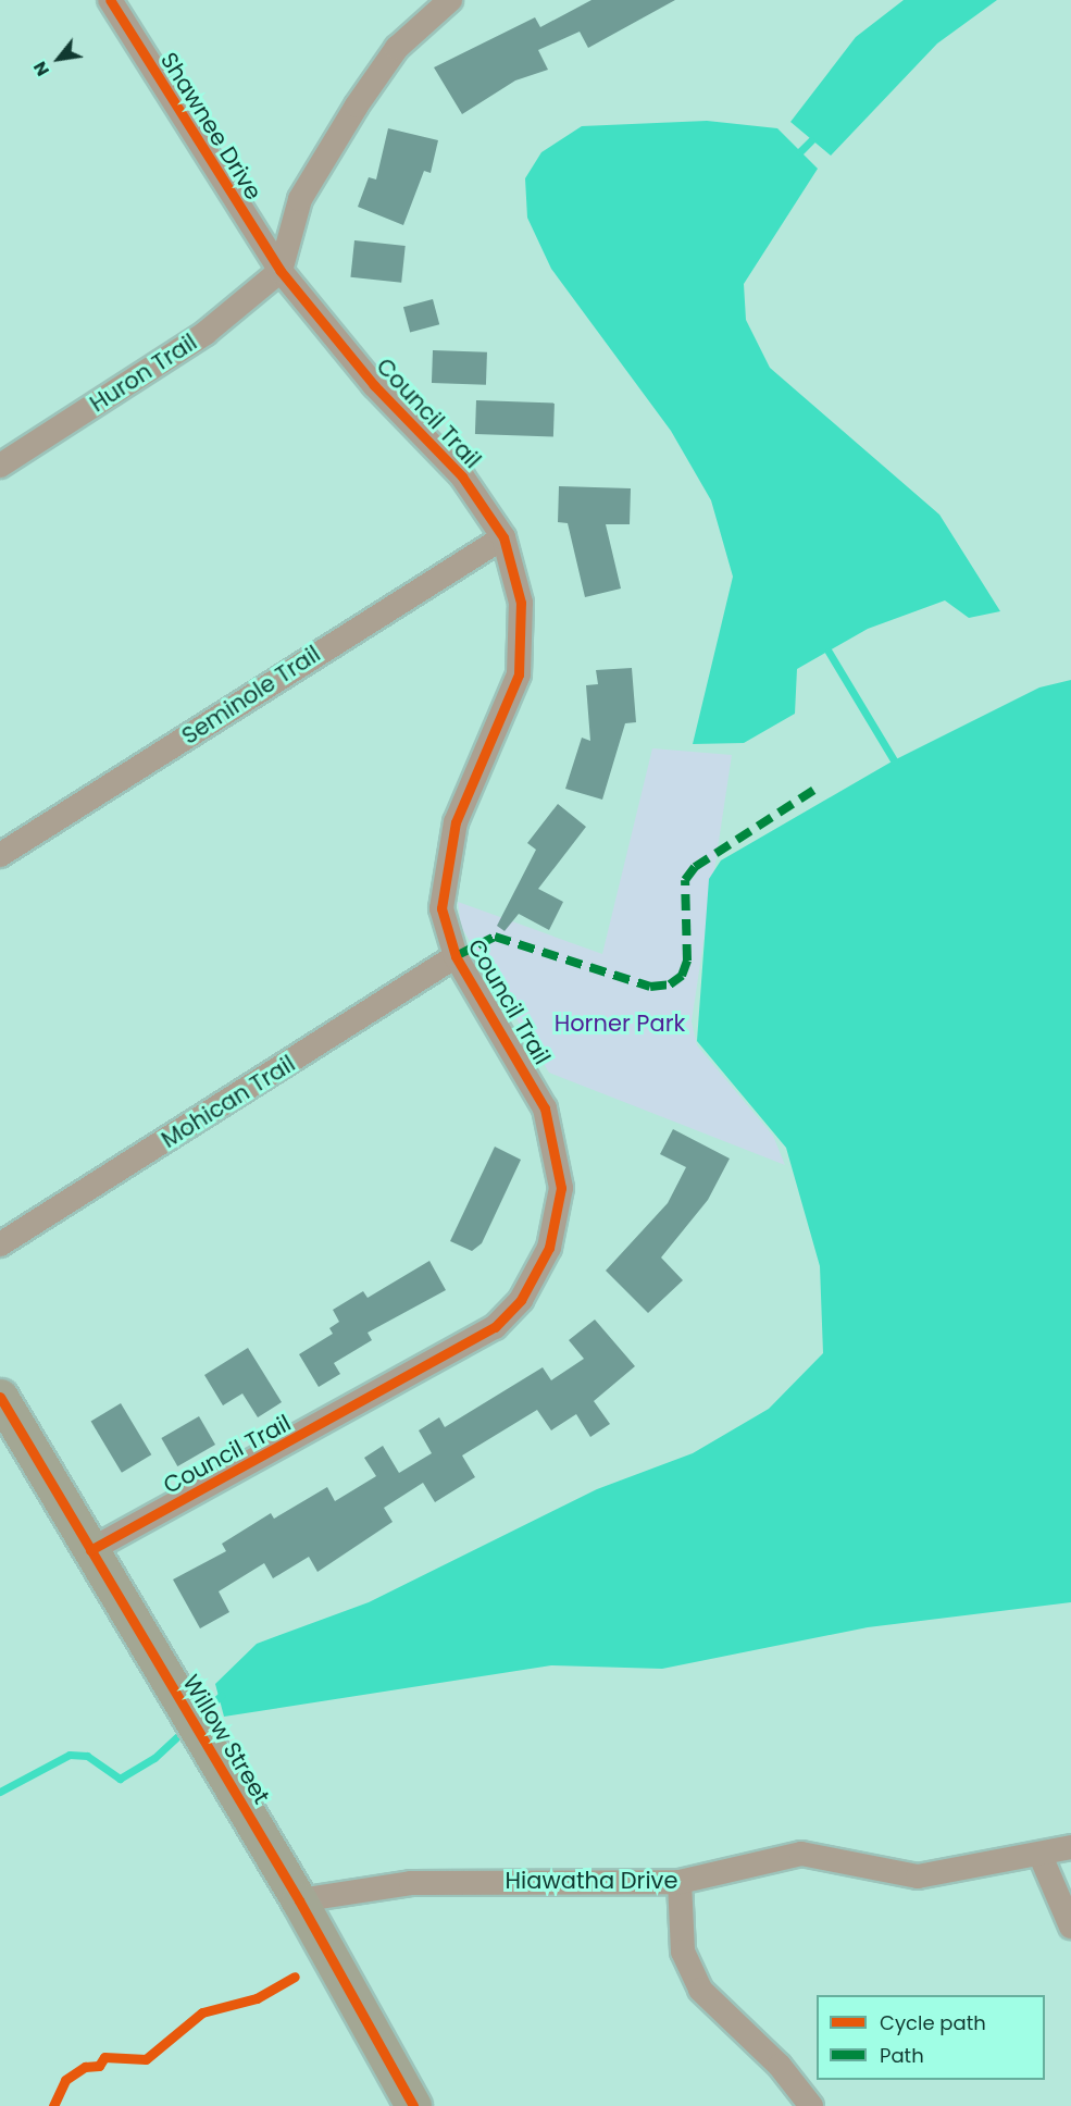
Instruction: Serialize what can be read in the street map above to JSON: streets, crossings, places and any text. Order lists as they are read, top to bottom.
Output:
{
  "streets": {
    "street": [
      "Shawnee Drive",
      "Huron Trail",
      "Council Trail",
      "Seminole Trail",
      "Mohican Trail",
      "Willow Street",
      "Hiawatha Drive"
    ]
  },
  "crossings": [
    ["Shawnee Drive", "Huron Trail"],
    ["Shawnee Drive", "Council Trail"],
    ["Huron Trail", "Council Trail"],
    ["Council Trail", "Seminole Trail"],
    ["Council Trail", "Mohican Trail"],
    ["Council Trail", "Willow Street"],
    ["Willow Street", "Hiawatha Drive"]
  ],
  "parks": ["Horner Park"],
  "legend": ["Cycle path", "Path"],
  "north": "bottom left"
}
